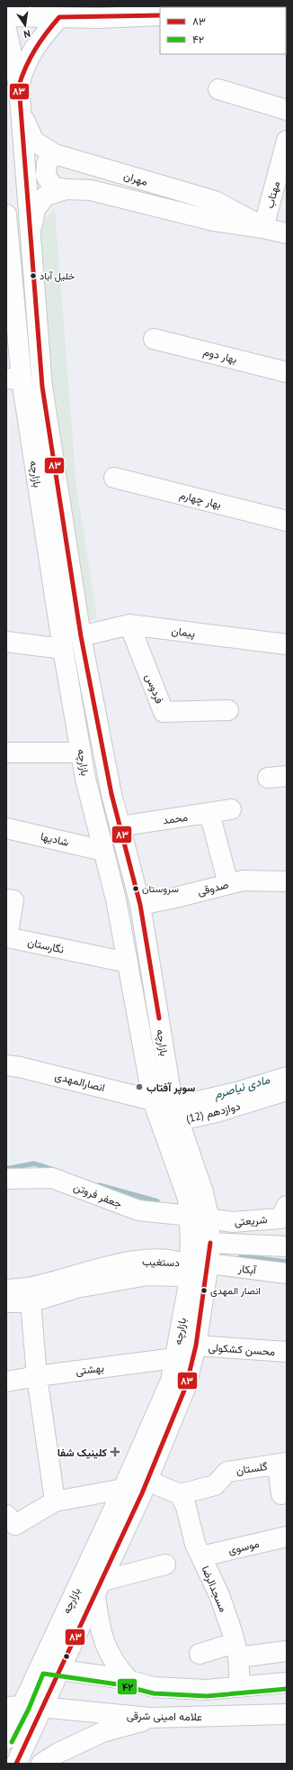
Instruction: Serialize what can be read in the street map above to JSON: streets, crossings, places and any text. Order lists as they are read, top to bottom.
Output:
{
  "streets": {
    "main road": [
      "مهران",
      "مهتاب",
      "بهار دوم",
      "بازارچه",
      "بهار چهارم",
      "پیمان",
      "فردوس",
      "محمد",
      "شادیها",
      "صدوقی",
      "نگارستان",
      "انصارالمهدی",
      "دوازدهم (12)",
      "جعفر فروتن",
      "شریعتی",
      "دستغیب",
      "آبکار",
      "محسن کشکولی",
      "بهشتی",
      "گلستان",
      "موسوی",
      "مسجدالرضا",
      "علامه امینی شرقی"
    ]
  },
  "crossings": [
    ["مهران", "مهتاب"],
    ["مهران", "بازارچه"],
    ["بازارچه", "پیمان"],
    ["بازارچه", "محمد"],
    ["بازارچه", "شادیها"],
    ["بازارچه", "صدوقی"],
    ["بازارچه", "نگارستان"],
    ["بازارچه", "انصارالمهدی"],
    ["بازارچه", "دوازدهم (12)"],
    ["بازارچه", "جعفر فروتن"],
    ["بازارچه", "شریعتی"],
    ["بازارچه", "دستغیب"],
    ["بازارچه", "آبکار"],
    ["بازارچه", "محسن کشکولی"],
    ["بازارچه", "بهشتی"],
    ["بازارچه", "علامه امینی شرقی"],
    ["پیمان", "فردوس"],
    ["جعفر فروتن", "شریعتی"],
    ["دستغیب", "آبکار"],
    ["گلستان", "مسجدالرضا"],
    ["موسوی", "مسجدالرضا"]
  ],
  "water": ["مادی نیاصرم"],
  "places": {
    "other": [
      "خلیل آباد",
      "سروستان",
      "سوپر آفتاب",
      "انصار المهدی"
    ],
    "health": ["کلینیک شفا"]
  },
  "lines": ["transit line ۸۳", "transit line ۴۲"],
  "legend": ["۸۳", "۴۲"],
  "north": "bottom"
}
